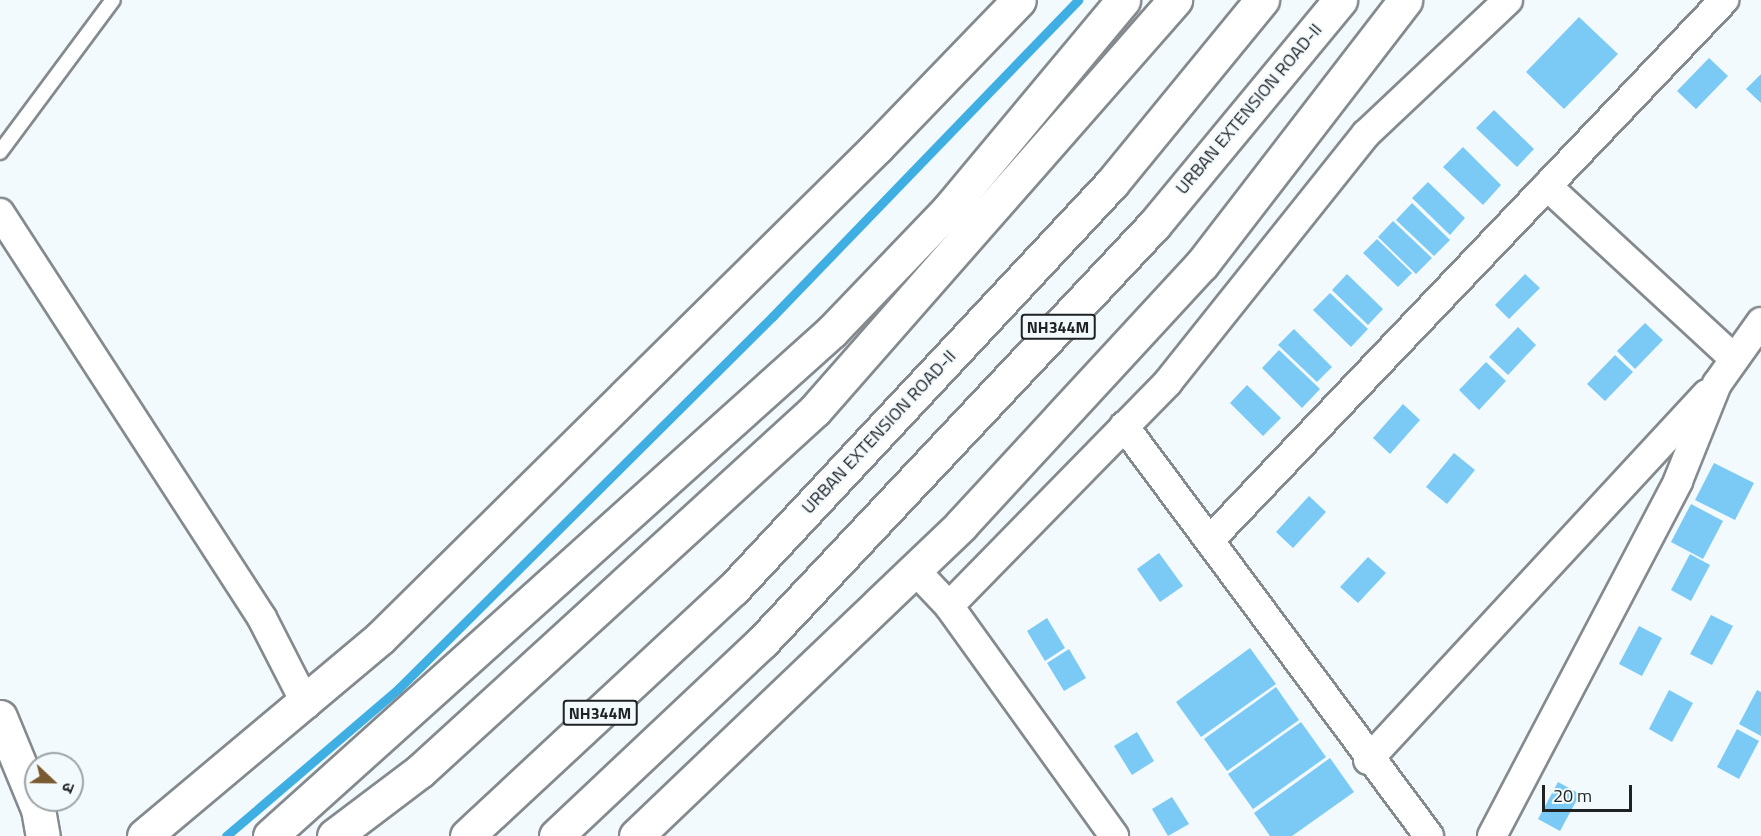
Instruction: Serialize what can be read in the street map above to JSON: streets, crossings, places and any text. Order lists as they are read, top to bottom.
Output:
{
  "streets": {
    "main road": ["URBAN EXTENSION ROAD-II", "NH344M"]
  },
  "scale_bar": "20 m",
  "north": "right"
}
